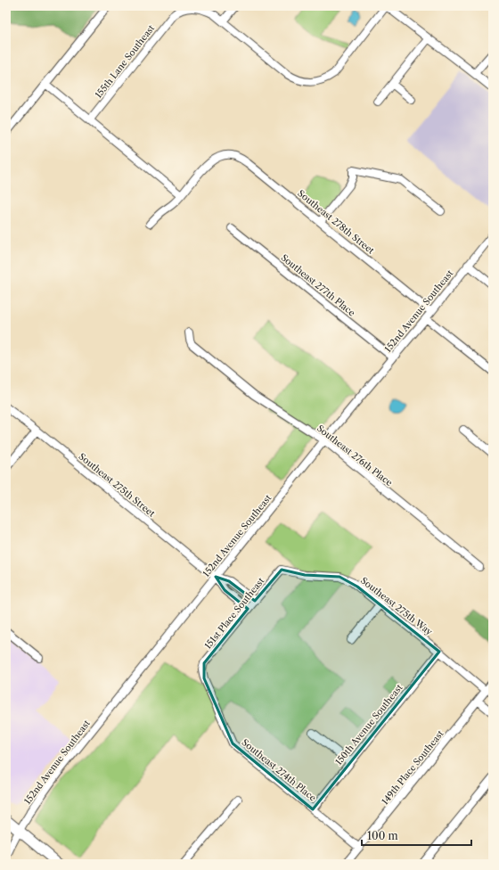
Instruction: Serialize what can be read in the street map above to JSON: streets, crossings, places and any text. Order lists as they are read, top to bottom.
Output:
{
  "streets": {
    "street": [
      "155th Lane Southeast",
      "Southeast 278th Street",
      "Southeast 277th Place",
      "152nd Avenue Southeast",
      "Southeast 276th Place",
      "Southeast 275th Street",
      "Southeast 275th Way",
      "151st Place Southeast",
      "150th Avenue Southeast",
      "149th Place Southeast",
      "Southeast 274th Place"
    ]
  },
  "crossings": [
    ["Southeast 278th Street", "152nd Avenue Southeast"],
    ["Southeast 277th Place", "152nd Avenue Southeast"],
    ["152nd Avenue Southeast", "Southeast 276th Place"],
    ["152nd Avenue Southeast", "Southeast 275th Street"],
    ["Southeast 275th Street", "151st Place Southeast"],
    ["Southeast 275th Way", "151st Place Southeast"],
    ["Southeast 275th Way", "150th Avenue Southeast"],
    ["Southeast 275th Way", "149th Place Southeast"],
    ["151st Place Southeast", "Southeast 274th Place"],
    ["150th Avenue Southeast", "Southeast 274th Place"],
    ["149th Place Southeast", "Southeast 274th Place"]
  ],
  "scale_bar": "100 m"
}
